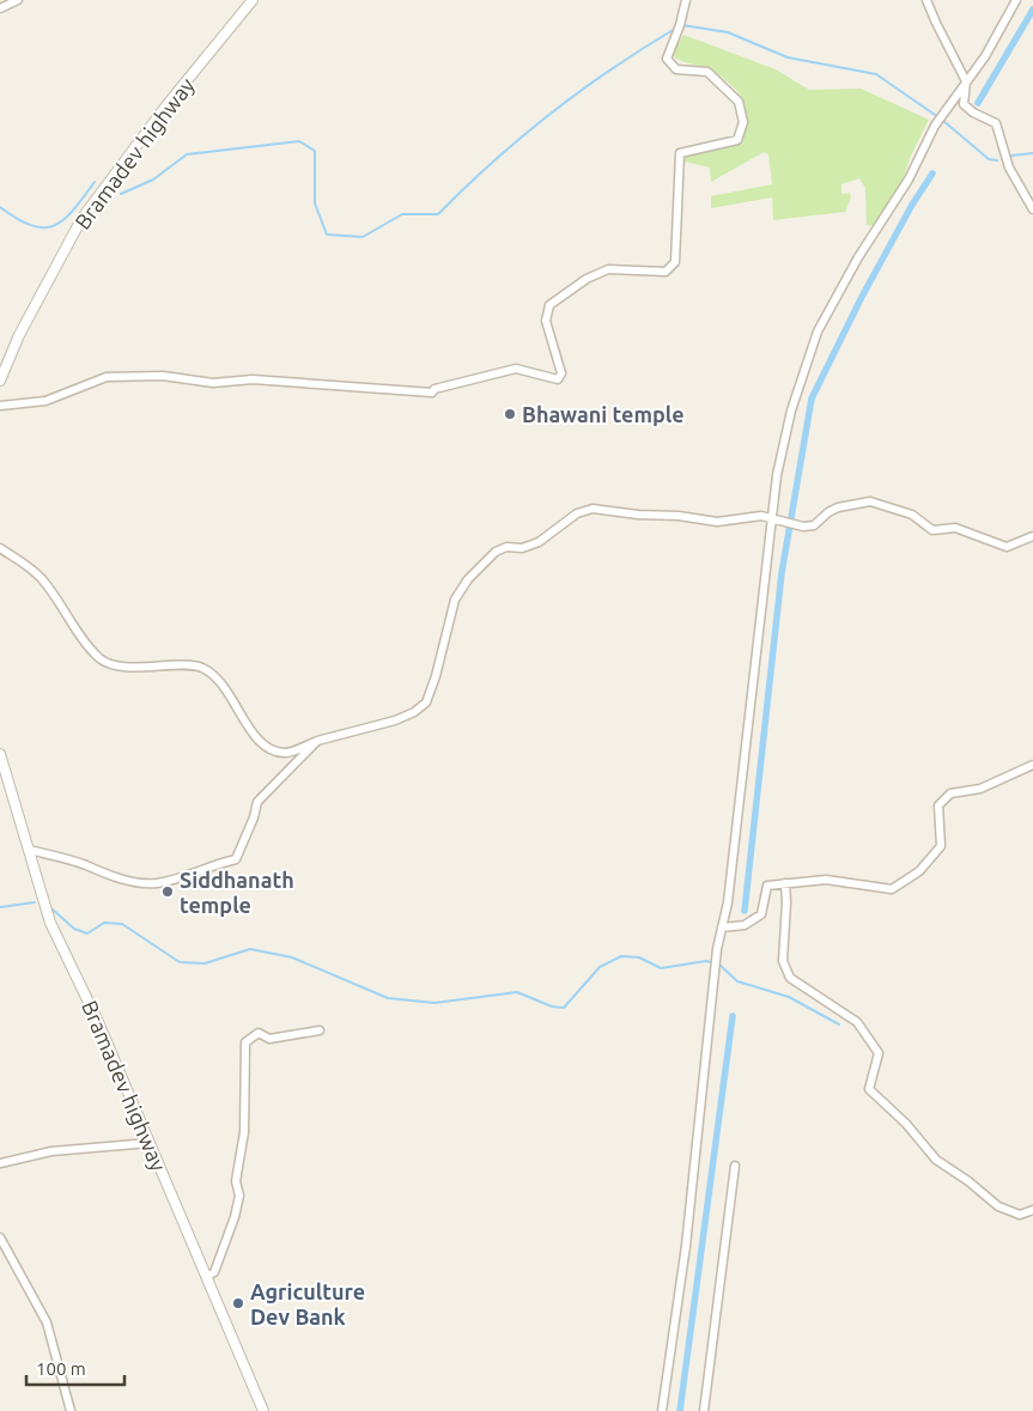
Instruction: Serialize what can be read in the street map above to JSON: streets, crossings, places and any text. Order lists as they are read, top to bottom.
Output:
{
  "streets": {
    "street": ["Bramadev highway"]
  },
  "places": ["Bhawani temple", "Siddhanath temple", "Agriculture Dev Bank"],
  "scale_bar": "100 m"
}
